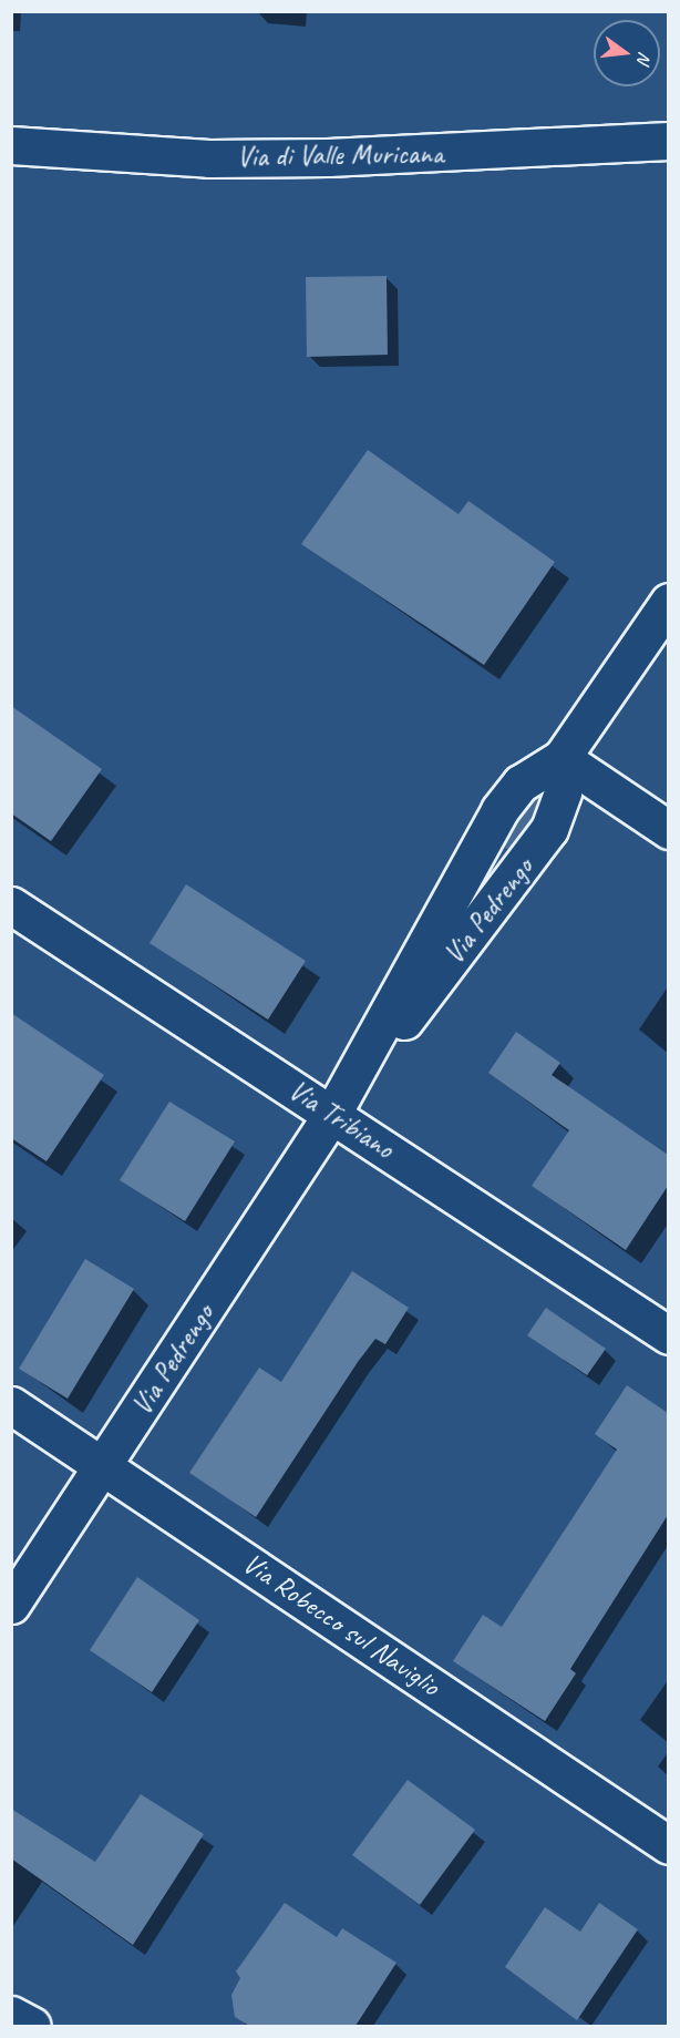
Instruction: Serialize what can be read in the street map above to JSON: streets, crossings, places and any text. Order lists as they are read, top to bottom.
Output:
{
  "streets": {
    "street": [
      "Via di Valle Muricana",
      "Via Pedrengo",
      "Via Tribiano",
      "Via Robecco sul Naviglio"
    ]
  },
  "crossings": [
    ["Via Pedrengo", "Via Tribiano"],
    ["Via Pedrengo", "Via Robecco sul Naviglio"]
  ],
  "north": "right"
}
